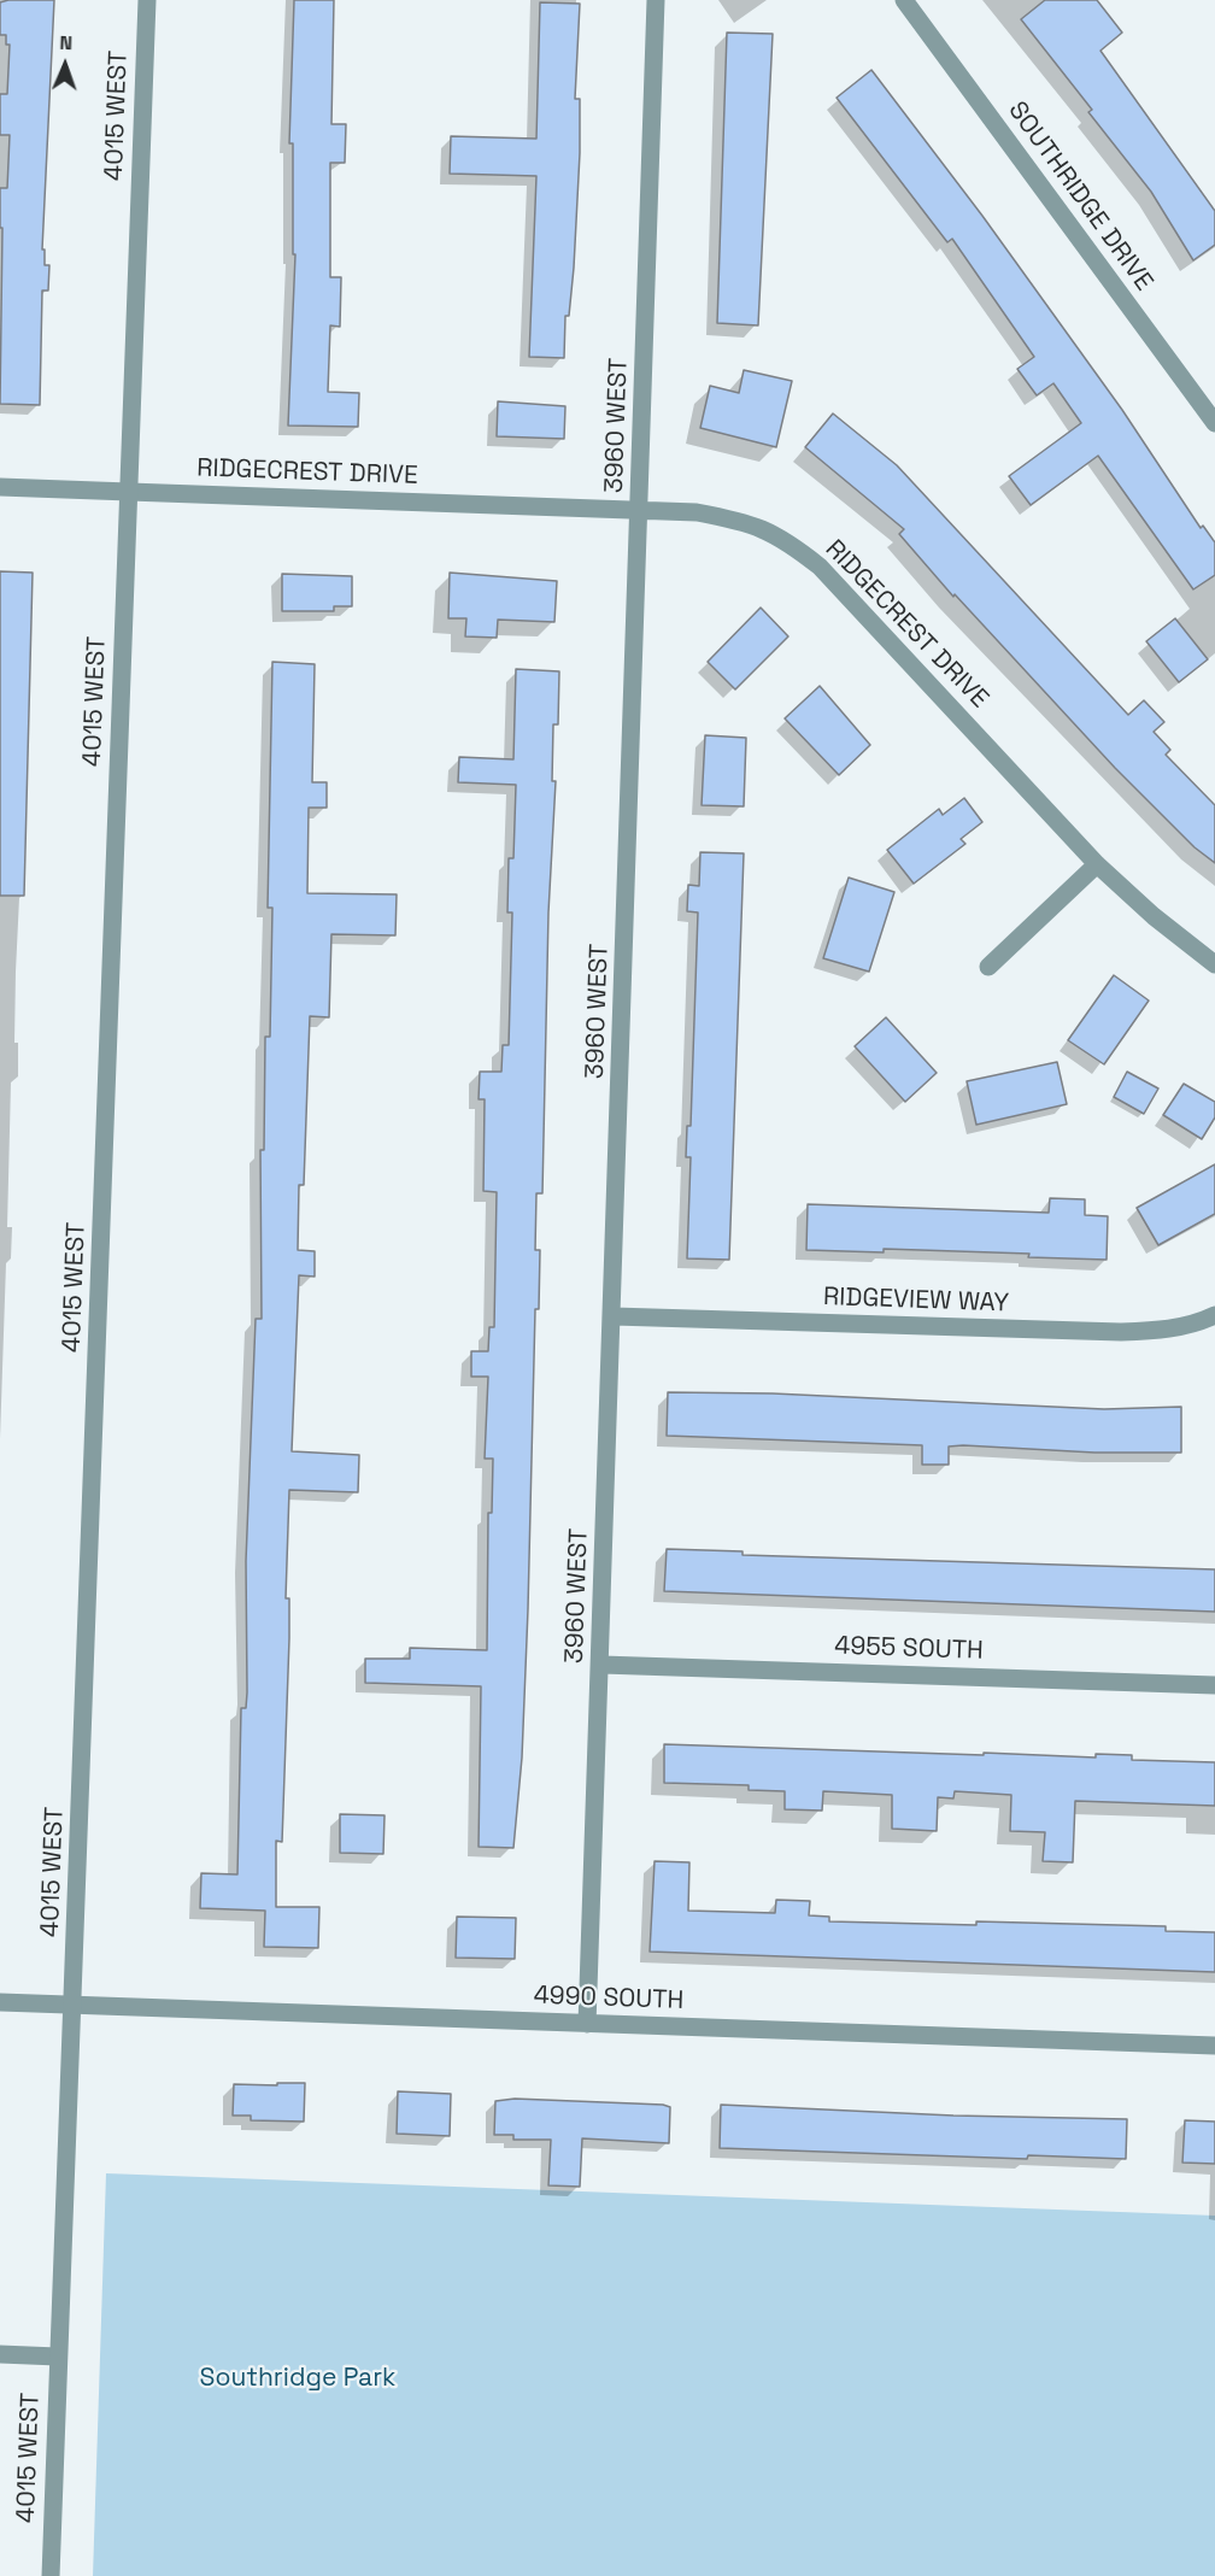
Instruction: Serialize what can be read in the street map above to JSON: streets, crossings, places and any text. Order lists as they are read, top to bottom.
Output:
{
  "streets": {
    "street": [
      "4015 WEST",
      "SOUTHRIDGE DRIVE",
      "3960 WEST",
      "RIDGECREST DRIVE",
      "RIDGEVIEW WAY",
      "4955 SOUTH",
      "4990 SOUTH"
    ]
  },
  "crossings": [
    ["4015 WEST", "RIDGECREST DRIVE"],
    ["4015 WEST", "4990 SOUTH"],
    ["3960 WEST", "RIDGECREST DRIVE"],
    ["3960 WEST", "RIDGEVIEW WAY"],
    ["3960 WEST", "4955 SOUTH"],
    ["3960 WEST", "4990 SOUTH"]
  ],
  "parks": ["Southridge Park"],
  "north": "top"
}
